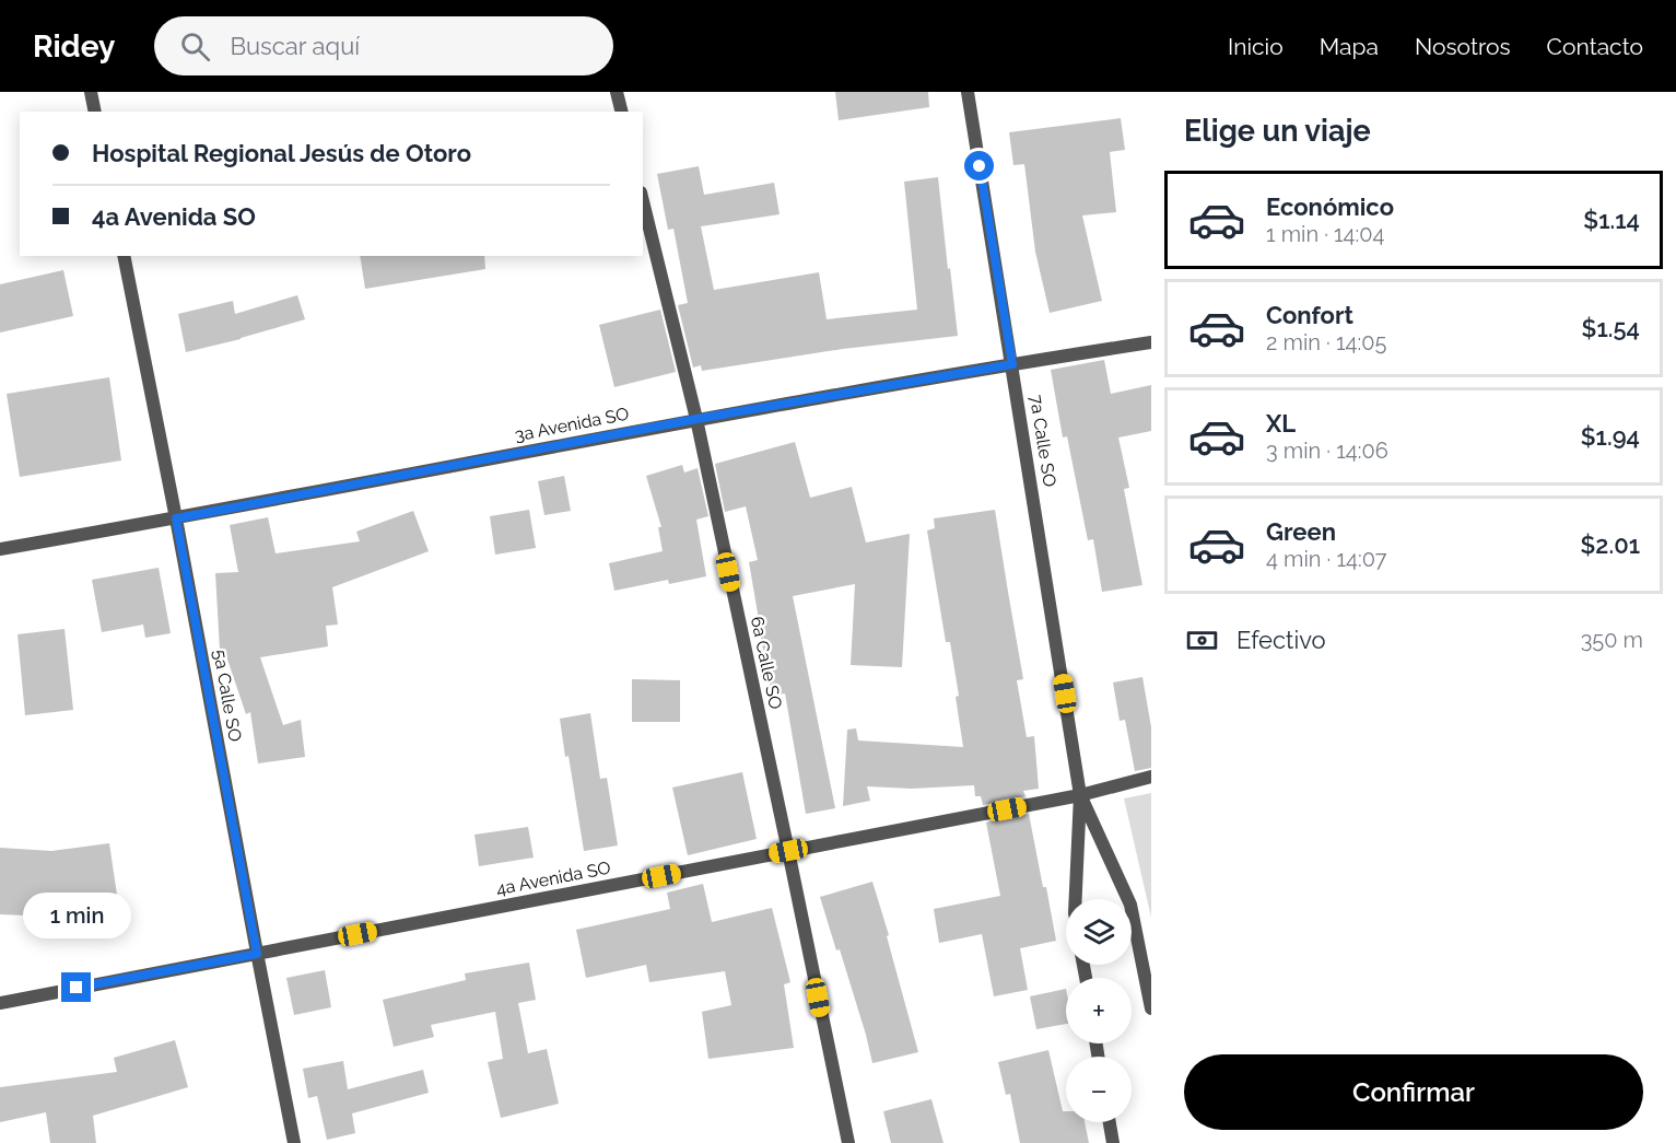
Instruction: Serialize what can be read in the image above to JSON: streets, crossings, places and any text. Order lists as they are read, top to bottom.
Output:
{
  "streets": {
    "street": [
      "3a Avenida SO",
      "7a Calle SO",
      "6a Calle SO",
      "5a Calle SO",
      "4a Avenida SO"
    ]
  },
  "crossings": [
    ["3a Avenida SO", "7a Calle SO"],
    ["3a Avenida SO", "6a Calle SO"],
    ["3a Avenida SO", "5a Calle SO"],
    ["7a Calle SO", "4a Avenida SO"],
    ["6a Calle SO", "4a Avenida SO"],
    ["5a Calle SO", "4a Avenida SO"]
  ],
  "page": {
    "header": "Ridey",
    "search": "Buscar aquí",
    "nav": [
      "Inicio",
      "Mapa",
      "Nosotros",
      "Contacto"
    ],
    "heading": "Elige un viaje",
    "banner": ["Hospital Regional Jesús de Otoro", "4a Avenida SO"],
    "list": [
      {
        "name": "Económico",
        "note": "1 min · 14:04",
        "value": "$1.14"
      },
      {
        "name": "Confort",
        "note": "2 min · 14:05",
        "value": "$1.54"
      },
      {
        "name": "XL",
        "note": "3 min · 14:06",
        "value": "$1.94"
      },
      {
        "name": "Green",
        "note": "4 min · 14:07",
        "value": "$2.01"
      }
    ],
    "pay": ["Efectivo", "350 m"],
    "bubble": "1 min",
    "map_buttons": ["+", "−"],
    "buttons": "Confirmar"
  }
}
